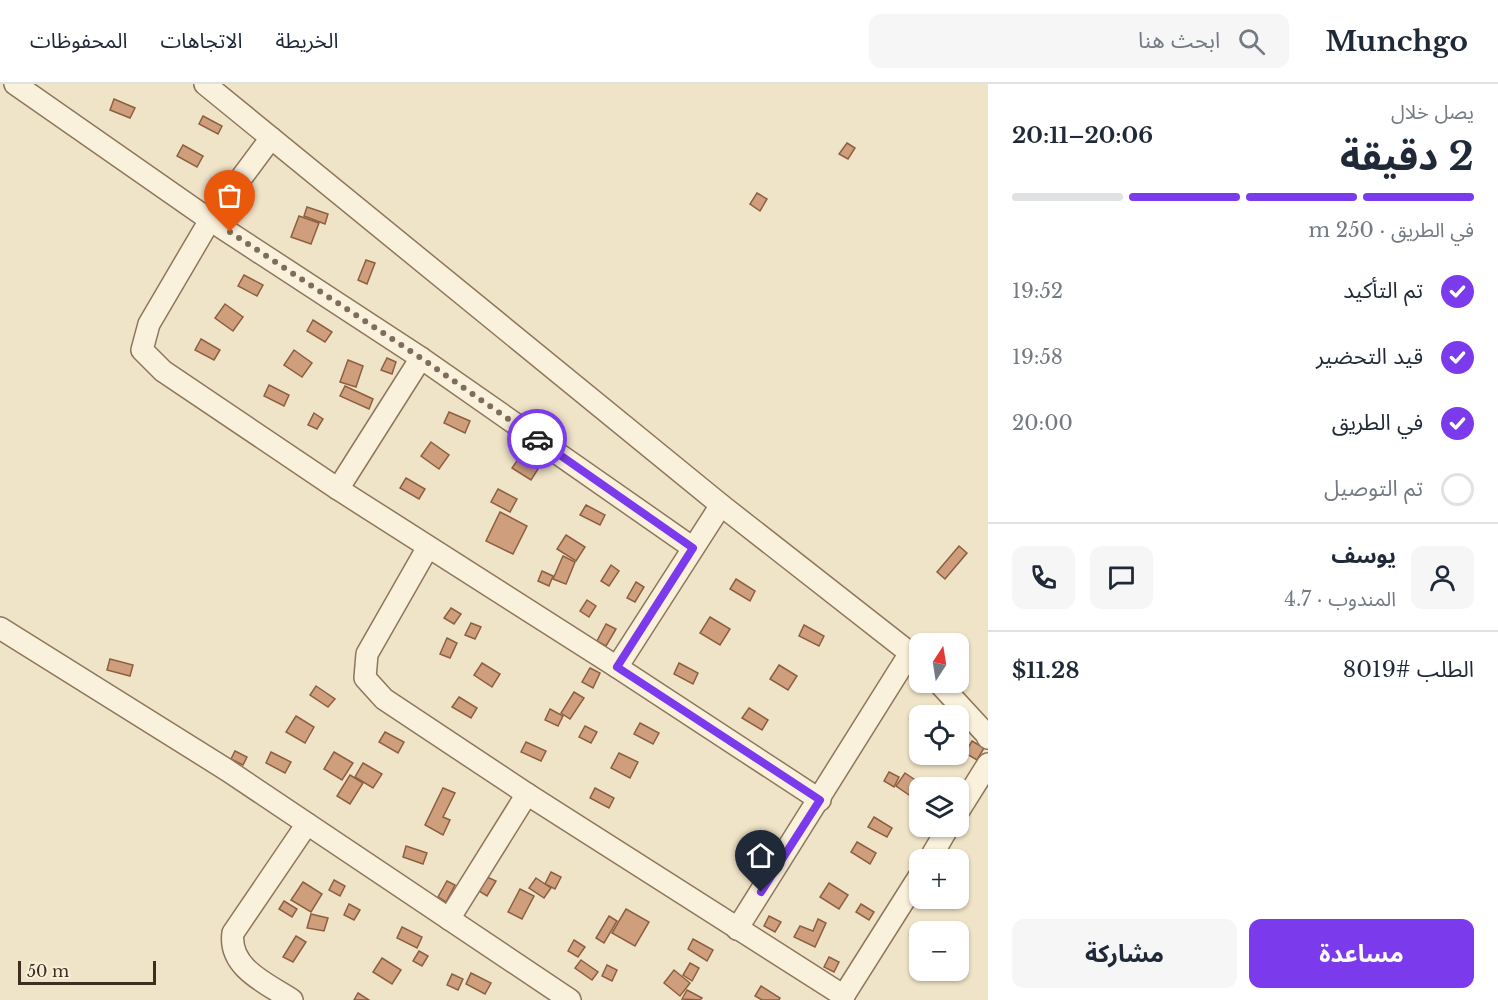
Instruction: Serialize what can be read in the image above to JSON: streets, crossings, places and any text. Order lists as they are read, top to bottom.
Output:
{
  "scale_bar": "50 m",
  "north": "top",
  "page": {
    "header": "Munchgo",
    "search": "ابحث هنا",
    "nav": ["الخريطة", "الاتجاهات", "المحفوظات"],
    "heading": ["2 دقيقة", "يصل خلال", "20:06–20:11"],
    "panel": [
      "يوسف",
      "المندوب · 4.7",
      "الطلب #8019",
      "$11.28"
    ],
    "bar": "في الطريق · 250 m",
    "list": [
      ["تم التأكيد", "19:52"],
      ["قيد التحضير", "19:58"],
      ["في الطريق", "20:00"],
      "تم التوصيل"
    ],
    "map_buttons": ["+", "−"],
    "buttons": ["مساعدة", "مشاركة"],
    "scale": "50 m"
  }
}
